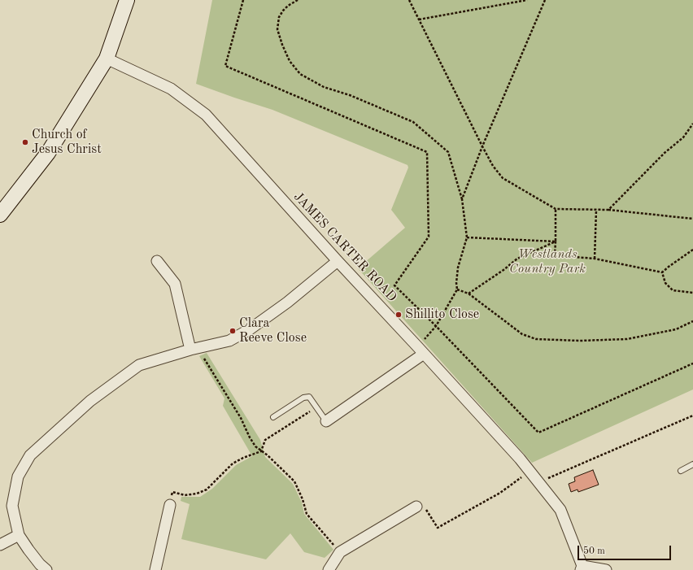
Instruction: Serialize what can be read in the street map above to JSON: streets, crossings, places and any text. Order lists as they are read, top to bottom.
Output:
{
  "streets": {
    "street": ["JAMES CARTER ROAD"]
  },
  "parks": ["Westlands Country Park"],
  "places": ["Church of Jesus Christ", "Shillito Close", "Clara Reeve Close"],
  "scale_bar": "50 m"
}
